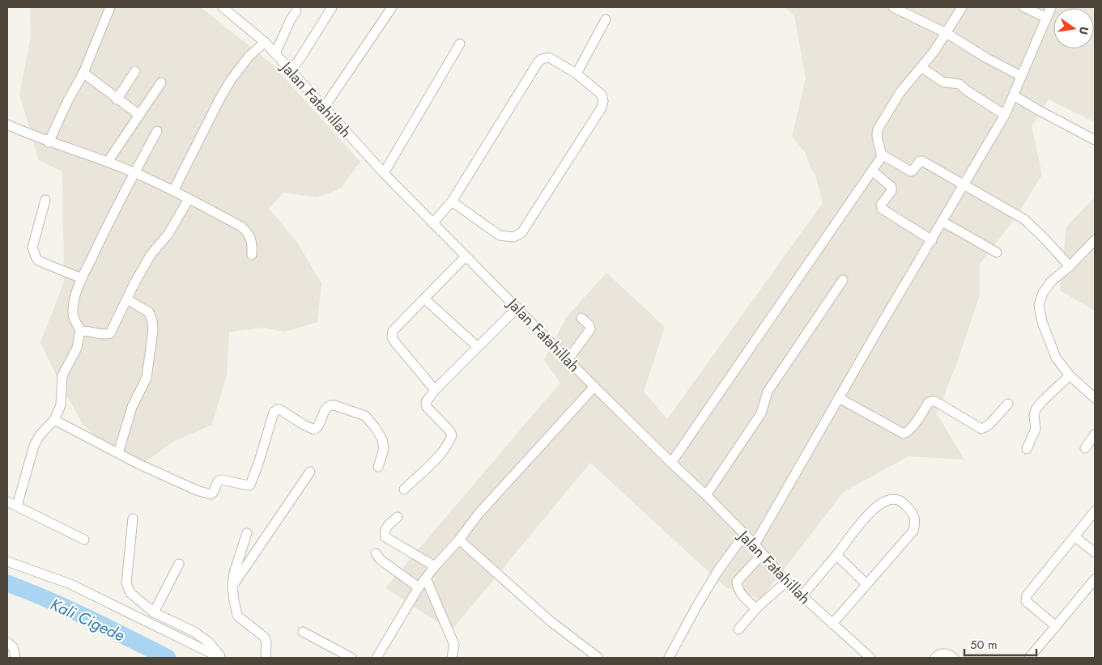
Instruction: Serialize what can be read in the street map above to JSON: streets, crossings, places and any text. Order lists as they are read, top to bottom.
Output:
{
  "streets": {
    "street": ["Jalan Fatahillah"]
  },
  "water": ["Kali Cigede"],
  "scale_bar": "50 m",
  "north": "right"
}
